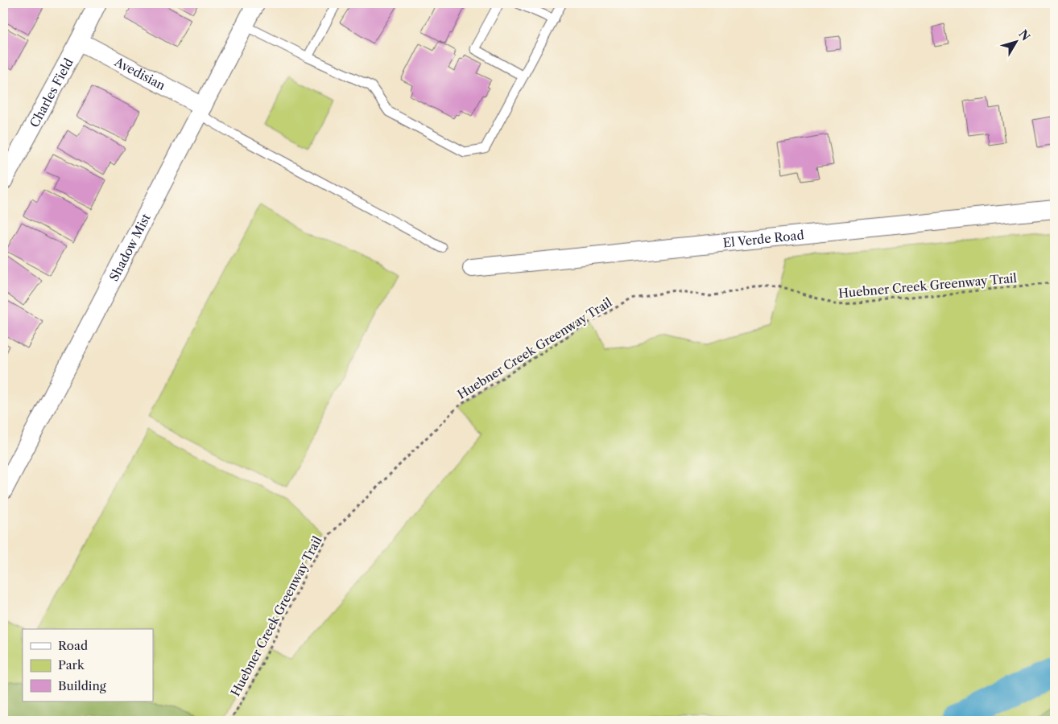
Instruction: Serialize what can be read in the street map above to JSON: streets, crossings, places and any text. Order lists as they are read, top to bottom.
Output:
{
  "streets": {
    "street": [
      "Avedisian",
      "Charles Field",
      "El Verde Road",
      "Shadow Mist"
    ],
    "path": ["Huebner Creek Greenway Trail"]
  },
  "crossings": [
    ["Avedisian", "Charles Field"],
    ["Avedisian", "Shadow Mist"]
  ],
  "legend": ["Road", "Park", "Building"],
  "north": "top right"
}
